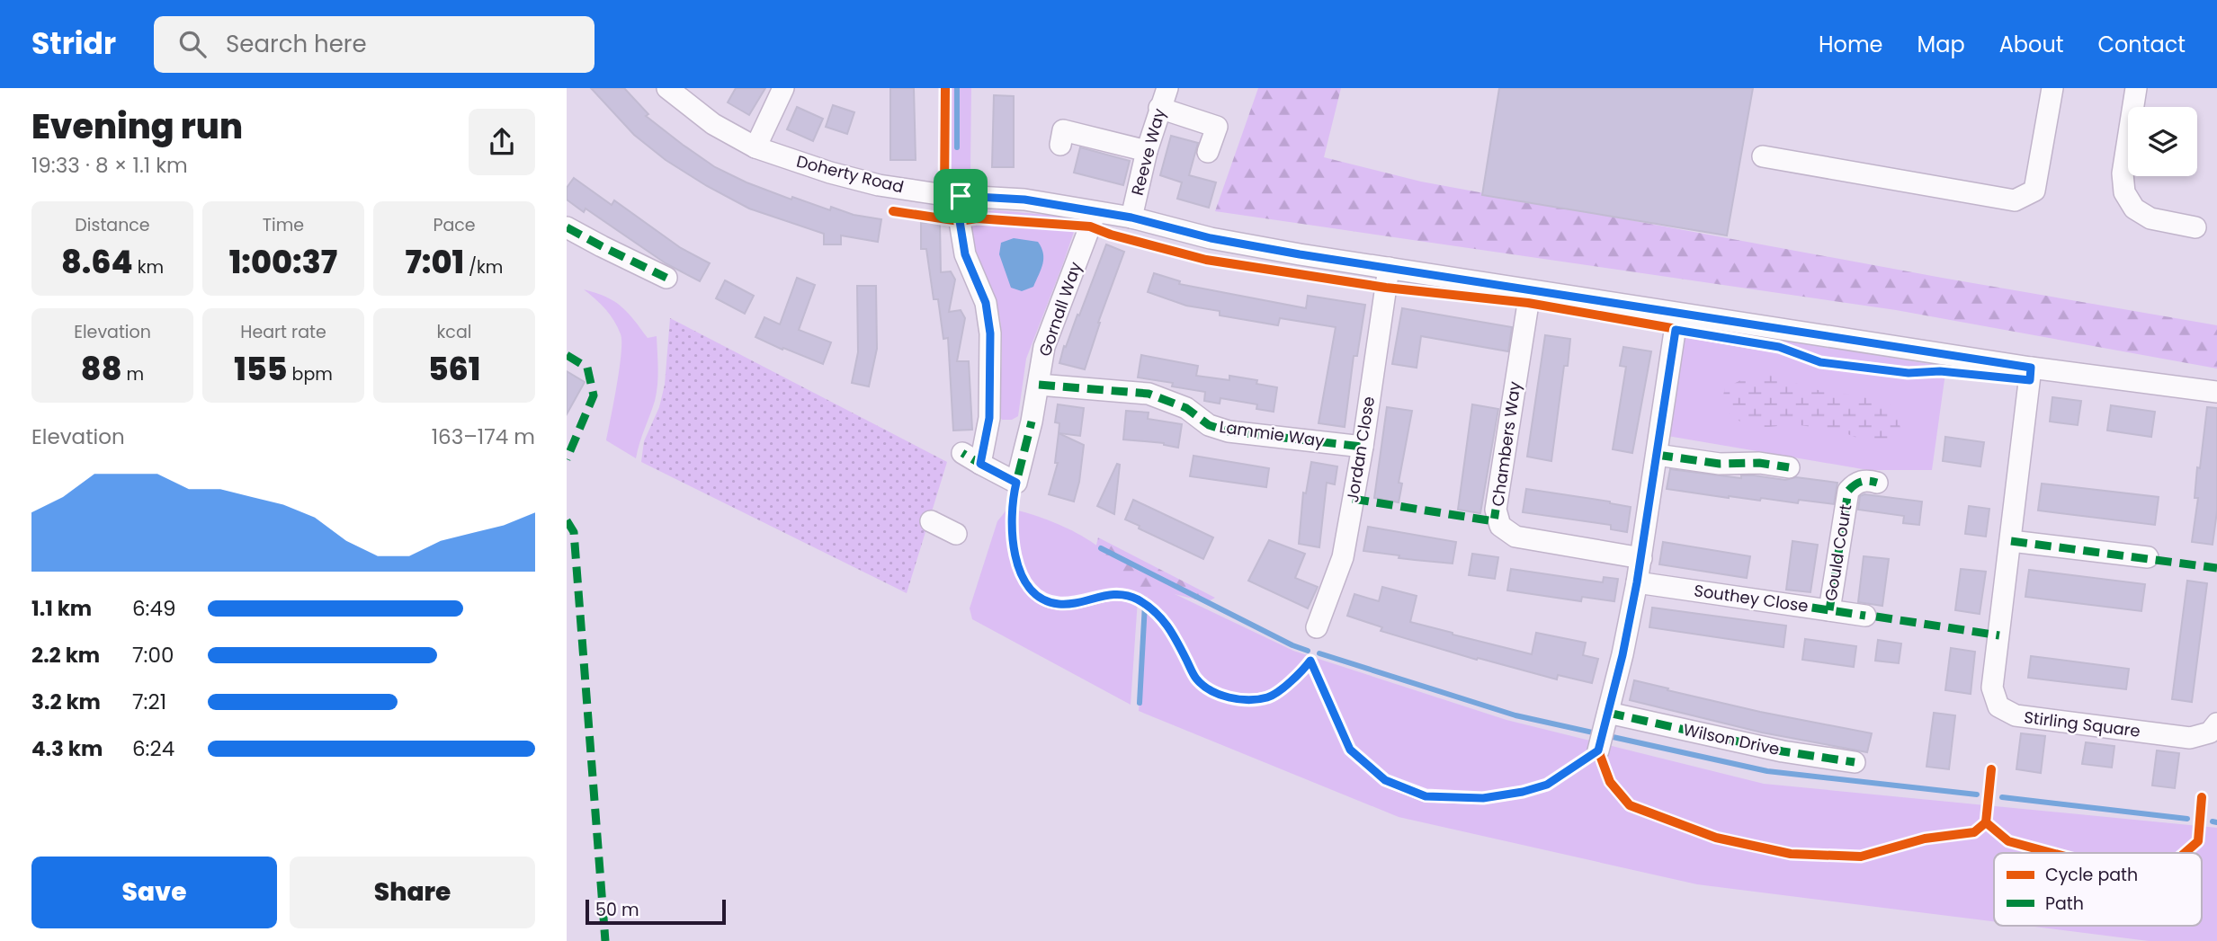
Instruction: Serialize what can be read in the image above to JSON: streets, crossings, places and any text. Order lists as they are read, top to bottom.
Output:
{
  "streets": {
    "street": [
      "Reeve Way",
      "Doherty Road",
      "Gornall Way",
      "Lammie Way",
      "Chambers Way",
      "Jordan Close",
      "Gould Court",
      "Southey Close",
      "Stirling Square",
      "Wilson Drive"
    ]
  },
  "crossings": [
    ["Reeve Way", "Doherty Road"],
    ["Doherty Road", "Gornall Way"],
    ["Doherty Road", "Chambers Way"],
    ["Doherty Road", "Jordan Close"],
    ["Doherty Road", "Stirling Square"],
    ["Gornall Way", "Lammie Way"],
    ["Lammie Way", "Jordan Close"],
    ["Gould Court", "Southey Close"],
    ["Southey Close", "Wilson Drive"]
  ],
  "legend": ["Cycle path", "Path"],
  "scale_bar": "50 m",
  "page": {
    "header": "Stridr",
    "search": "Search here",
    "nav": [
      "Home",
      "Map",
      "About",
      "Contact"
    ],
    "heading": ["Evening run", "19:33 · 8 × 1.1 km"],
    "stats": [
      ["Distance", "8.64 km"],
      ["Time", "1:00:37"],
      ["Pace", "7:01 /km"],
      ["Elevation", "88 m"],
      ["Heart rate", "155 bpm"],
      ["kcal", "561"]
    ],
    "chart": ["Elevation", "163–174 m"],
    "list": [
      {
        "name": "1.1 km",
        "note": "6:49"
      },
      {
        "name": "2.2 km",
        "note": "7:00"
      },
      {
        "name": "3.2 km",
        "note": "7:21"
      },
      {
        "name": "4.3 km",
        "note": "6:24"
      }
    ],
    "buttons": ["Save", "Share"],
    "scale": "50 m"
  }
}
